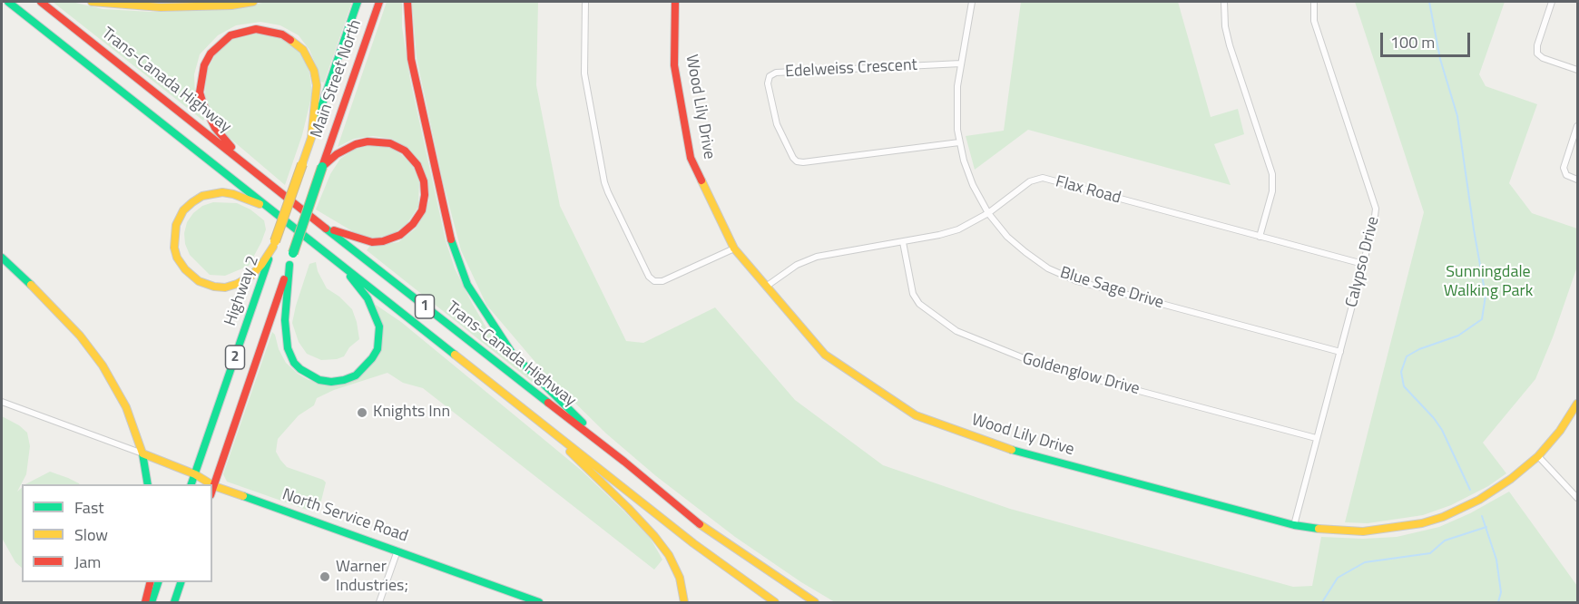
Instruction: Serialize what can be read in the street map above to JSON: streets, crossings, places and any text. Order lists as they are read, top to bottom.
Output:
{
  "streets": {
    "main road": [
      "Main Street North",
      "Trans-Canada Highway",
      "Wood Lily Drive",
      "Highway 2",
      "1",
      "2",
      "North Service Road"
    ],
    "street": [
      "Edelweiss Crescent",
      "Flax Road",
      "Calypso Drive",
      "Blue Sage Drive",
      "Goldenglow Drive"
    ]
  },
  "crossings": [
    ["Edelweiss Crescent", "Blue Sage Drive"],
    ["Main Street North", "Highway 2"],
    ["Main Street North", "2"],
    ["Wood Lily Drive", "Flax Road"],
    ["Wood Lily Drive", "Calypso Drive"],
    ["Flax Road", "Calypso Drive"],
    ["Flax Road", "Blue Sage Drive"],
    ["Flax Road", "Goldenglow Drive"],
    ["Calypso Drive", "Blue Sage Drive"],
    ["Calypso Drive", "Goldenglow Drive"],
    ["Highway 2", "North Service Road"],
    ["2", "North Service Road"]
  ],
  "parks": ["Sunningdale Walking Park"],
  "places": ["Knights Inn", "Warner Industries;"],
  "legend": ["Fast", "Slow", "Jam"],
  "scale_bar": "100 m"
}
